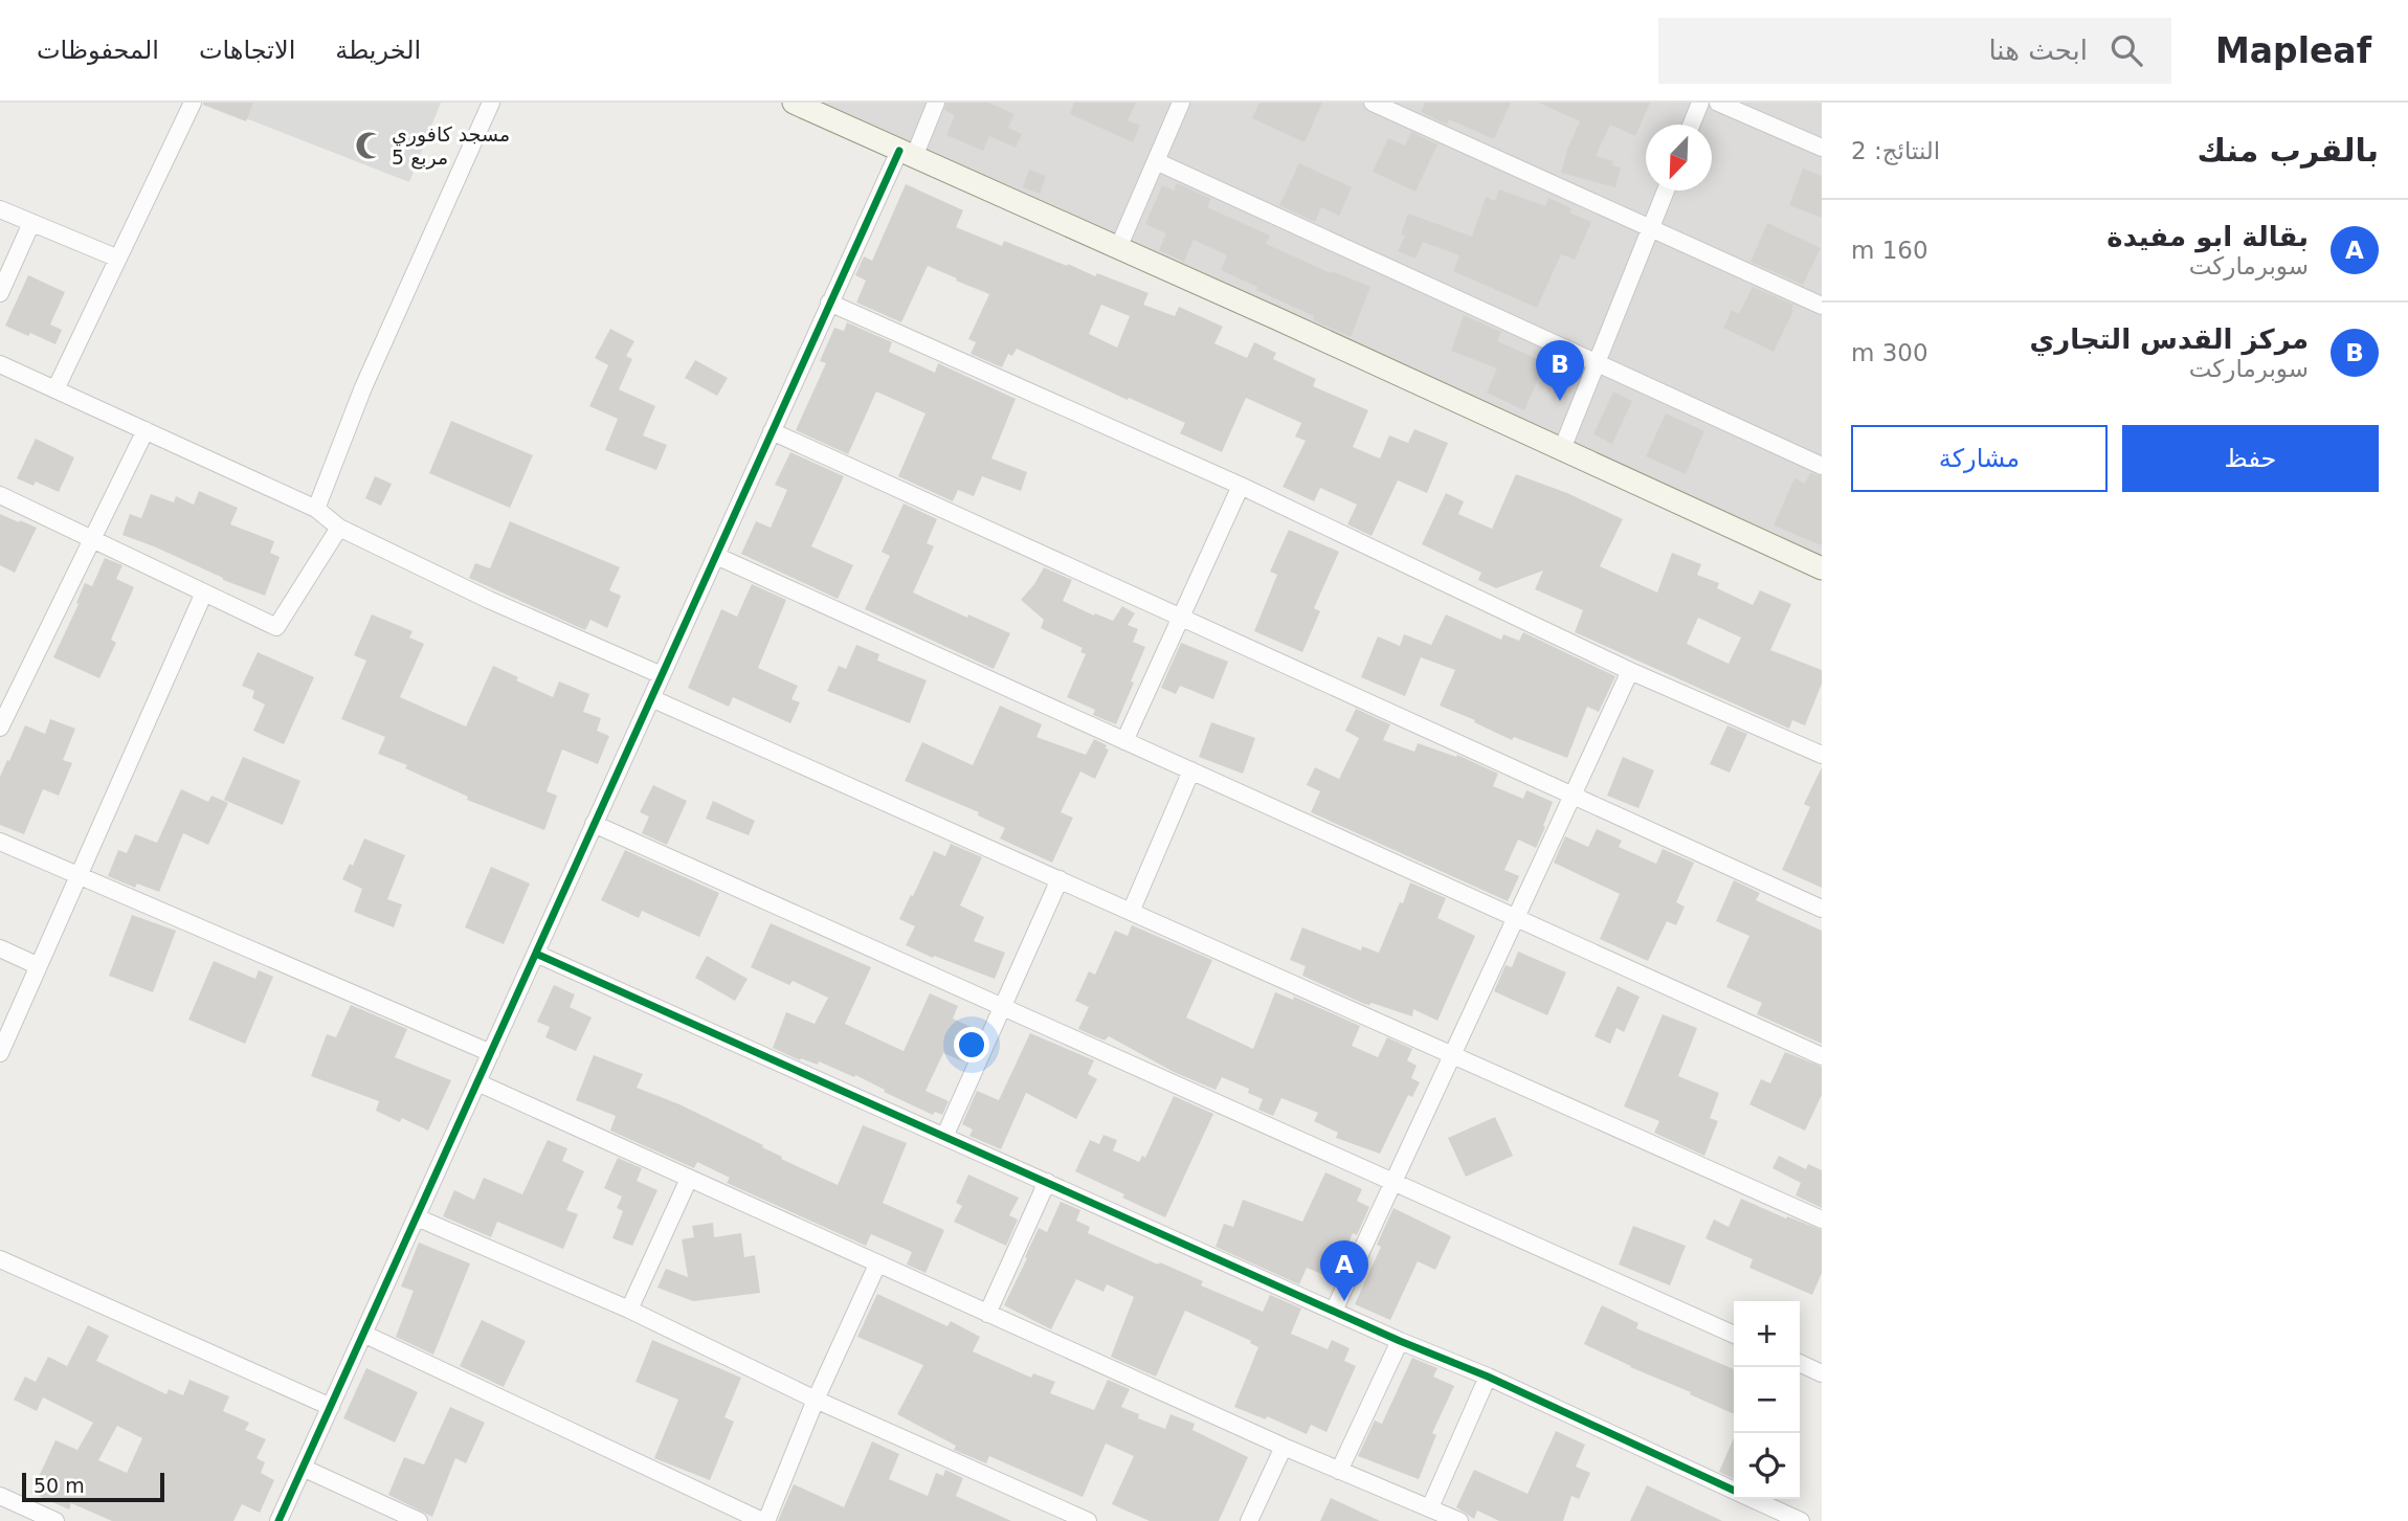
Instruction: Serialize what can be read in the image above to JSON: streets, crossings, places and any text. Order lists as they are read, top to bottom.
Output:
{
  "places": {
    "mosque": ["مسجد كافوري مربع 5"]
  },
  "scale_bar": "50 m",
  "north": "bottom left",
  "page": {
    "header": "Mapleaf",
    "search": "ابحث هنا",
    "nav": ["الخريطة", "الاتجاهات", "المحفوظات"],
    "heading": ["بالقرب منك", "النتائج: 2"],
    "list": [
      {
        "mark": "A",
        "name": "بقالة ابو مفيدة",
        "note": "سوبرماركت",
        "value": "160 m"
      },
      {
        "mark": "B",
        "name": "مركز القدس التجاري",
        "note": "سوبرماركت",
        "value": "300 m"
      }
    ],
    "pins": ["B", "A"],
    "buttons": ["حفظ", "مشاركة"],
    "map_buttons": ["+", "−"],
    "scale": "50 m"
  }
}
